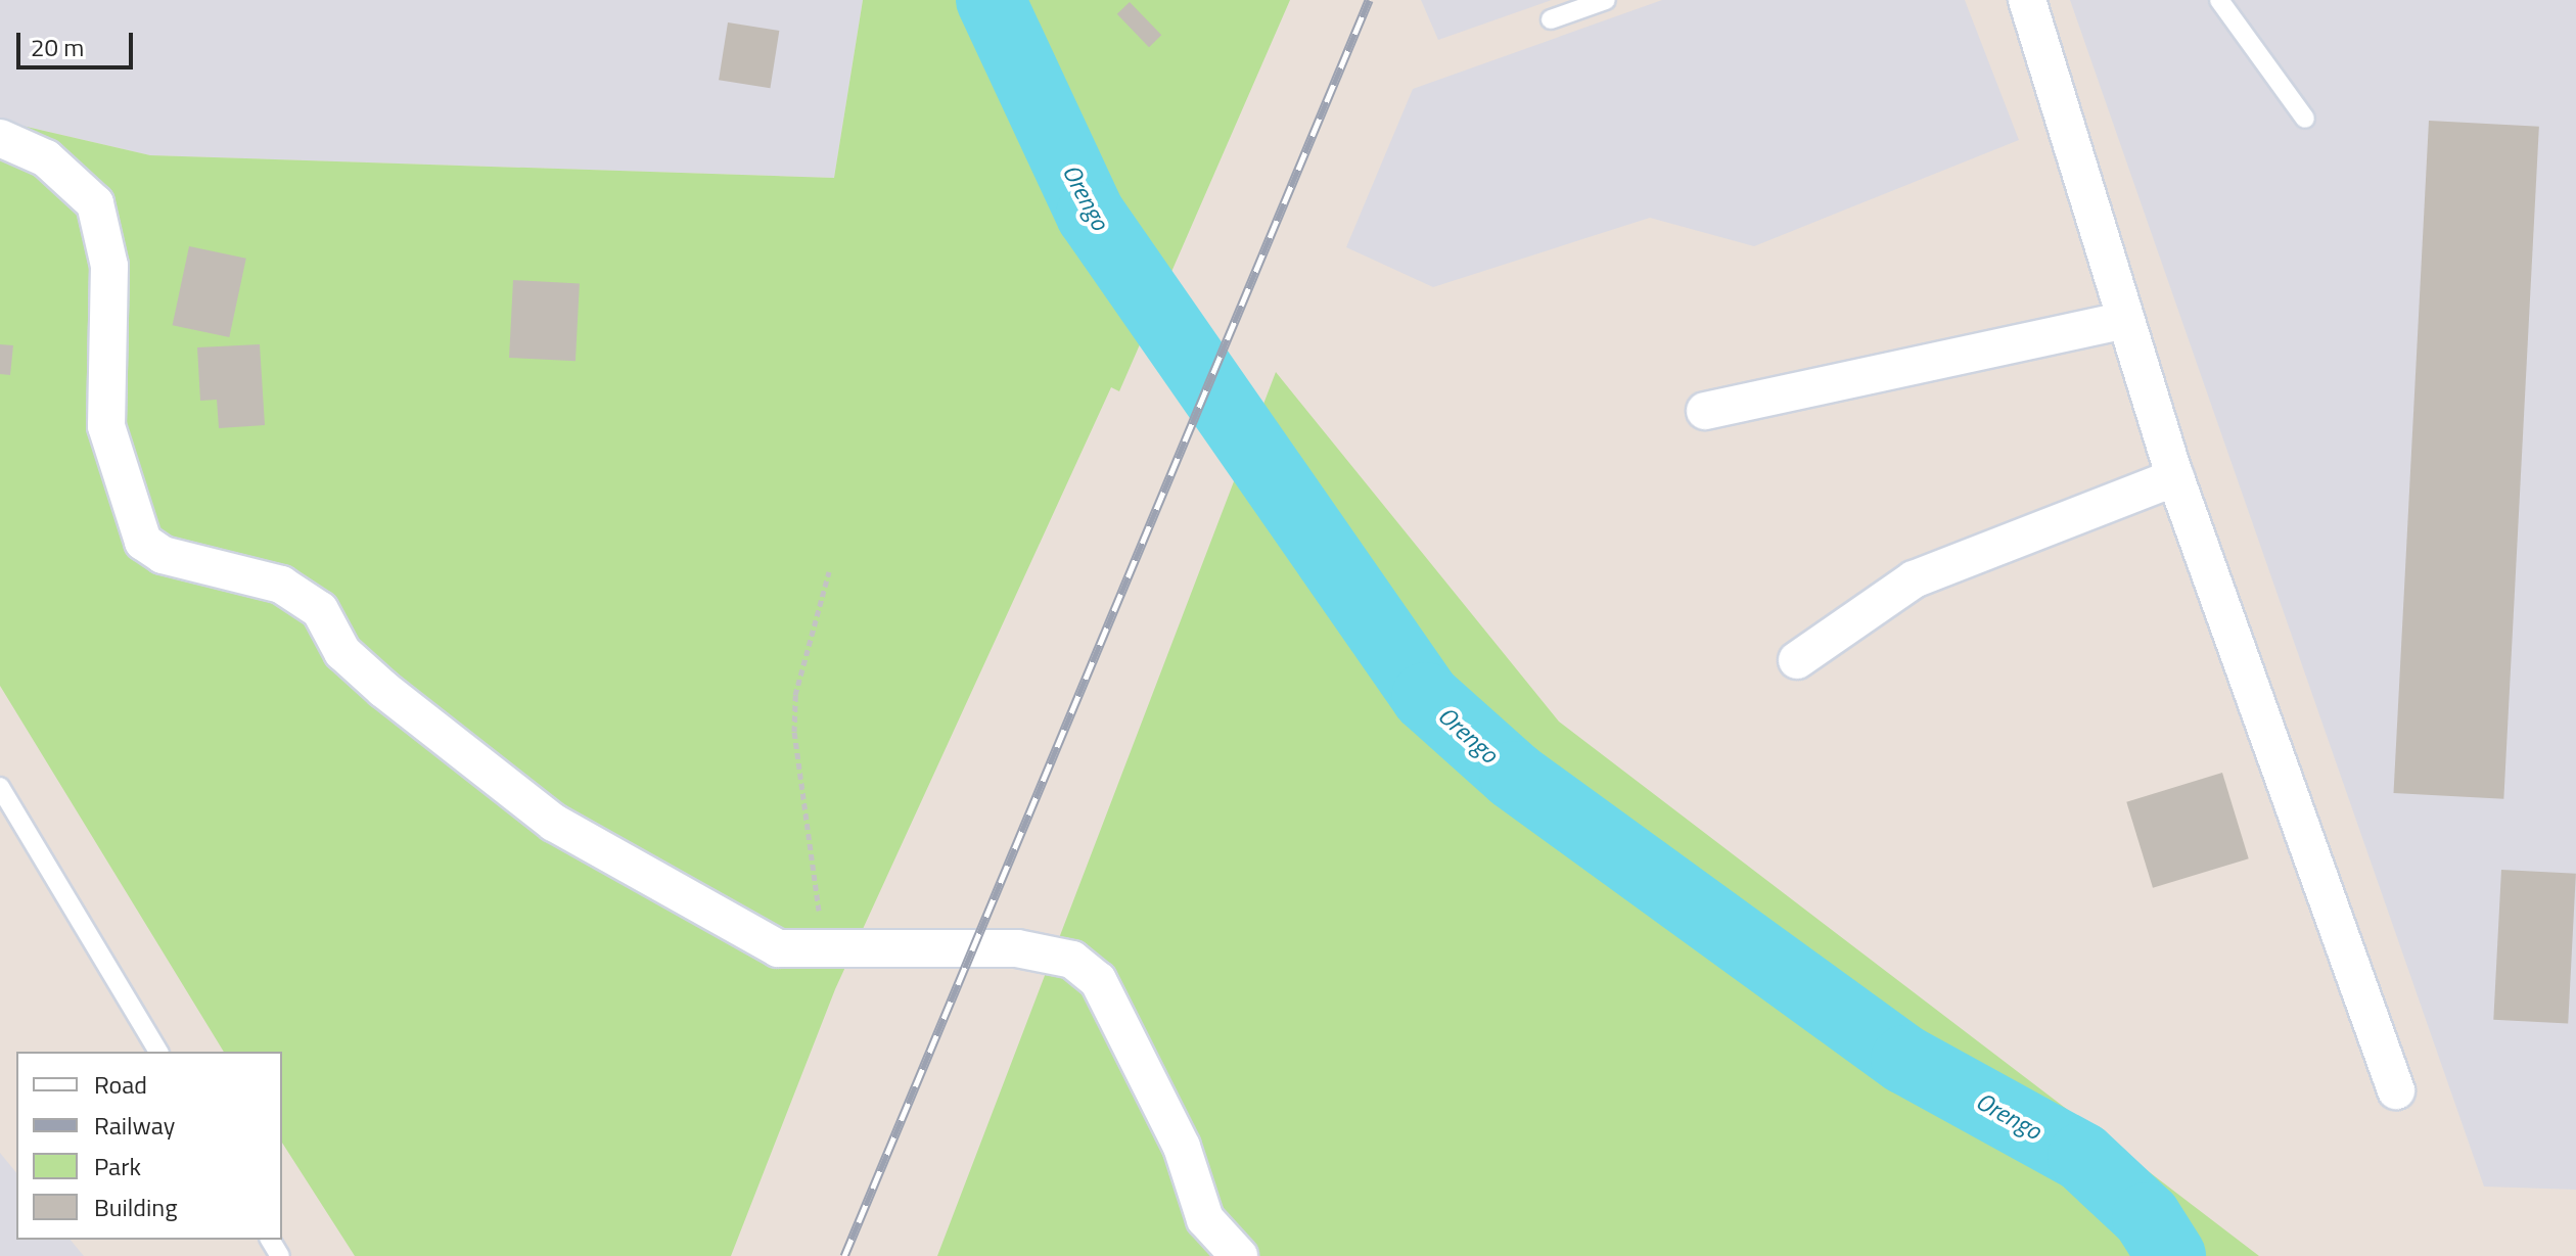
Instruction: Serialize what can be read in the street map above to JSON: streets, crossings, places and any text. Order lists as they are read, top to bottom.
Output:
{
  "water": ["Orengo"],
  "legend": [
    "Road",
    "Railway",
    "Park",
    "Building"
  ],
  "scale_bar": "20 m"
}
